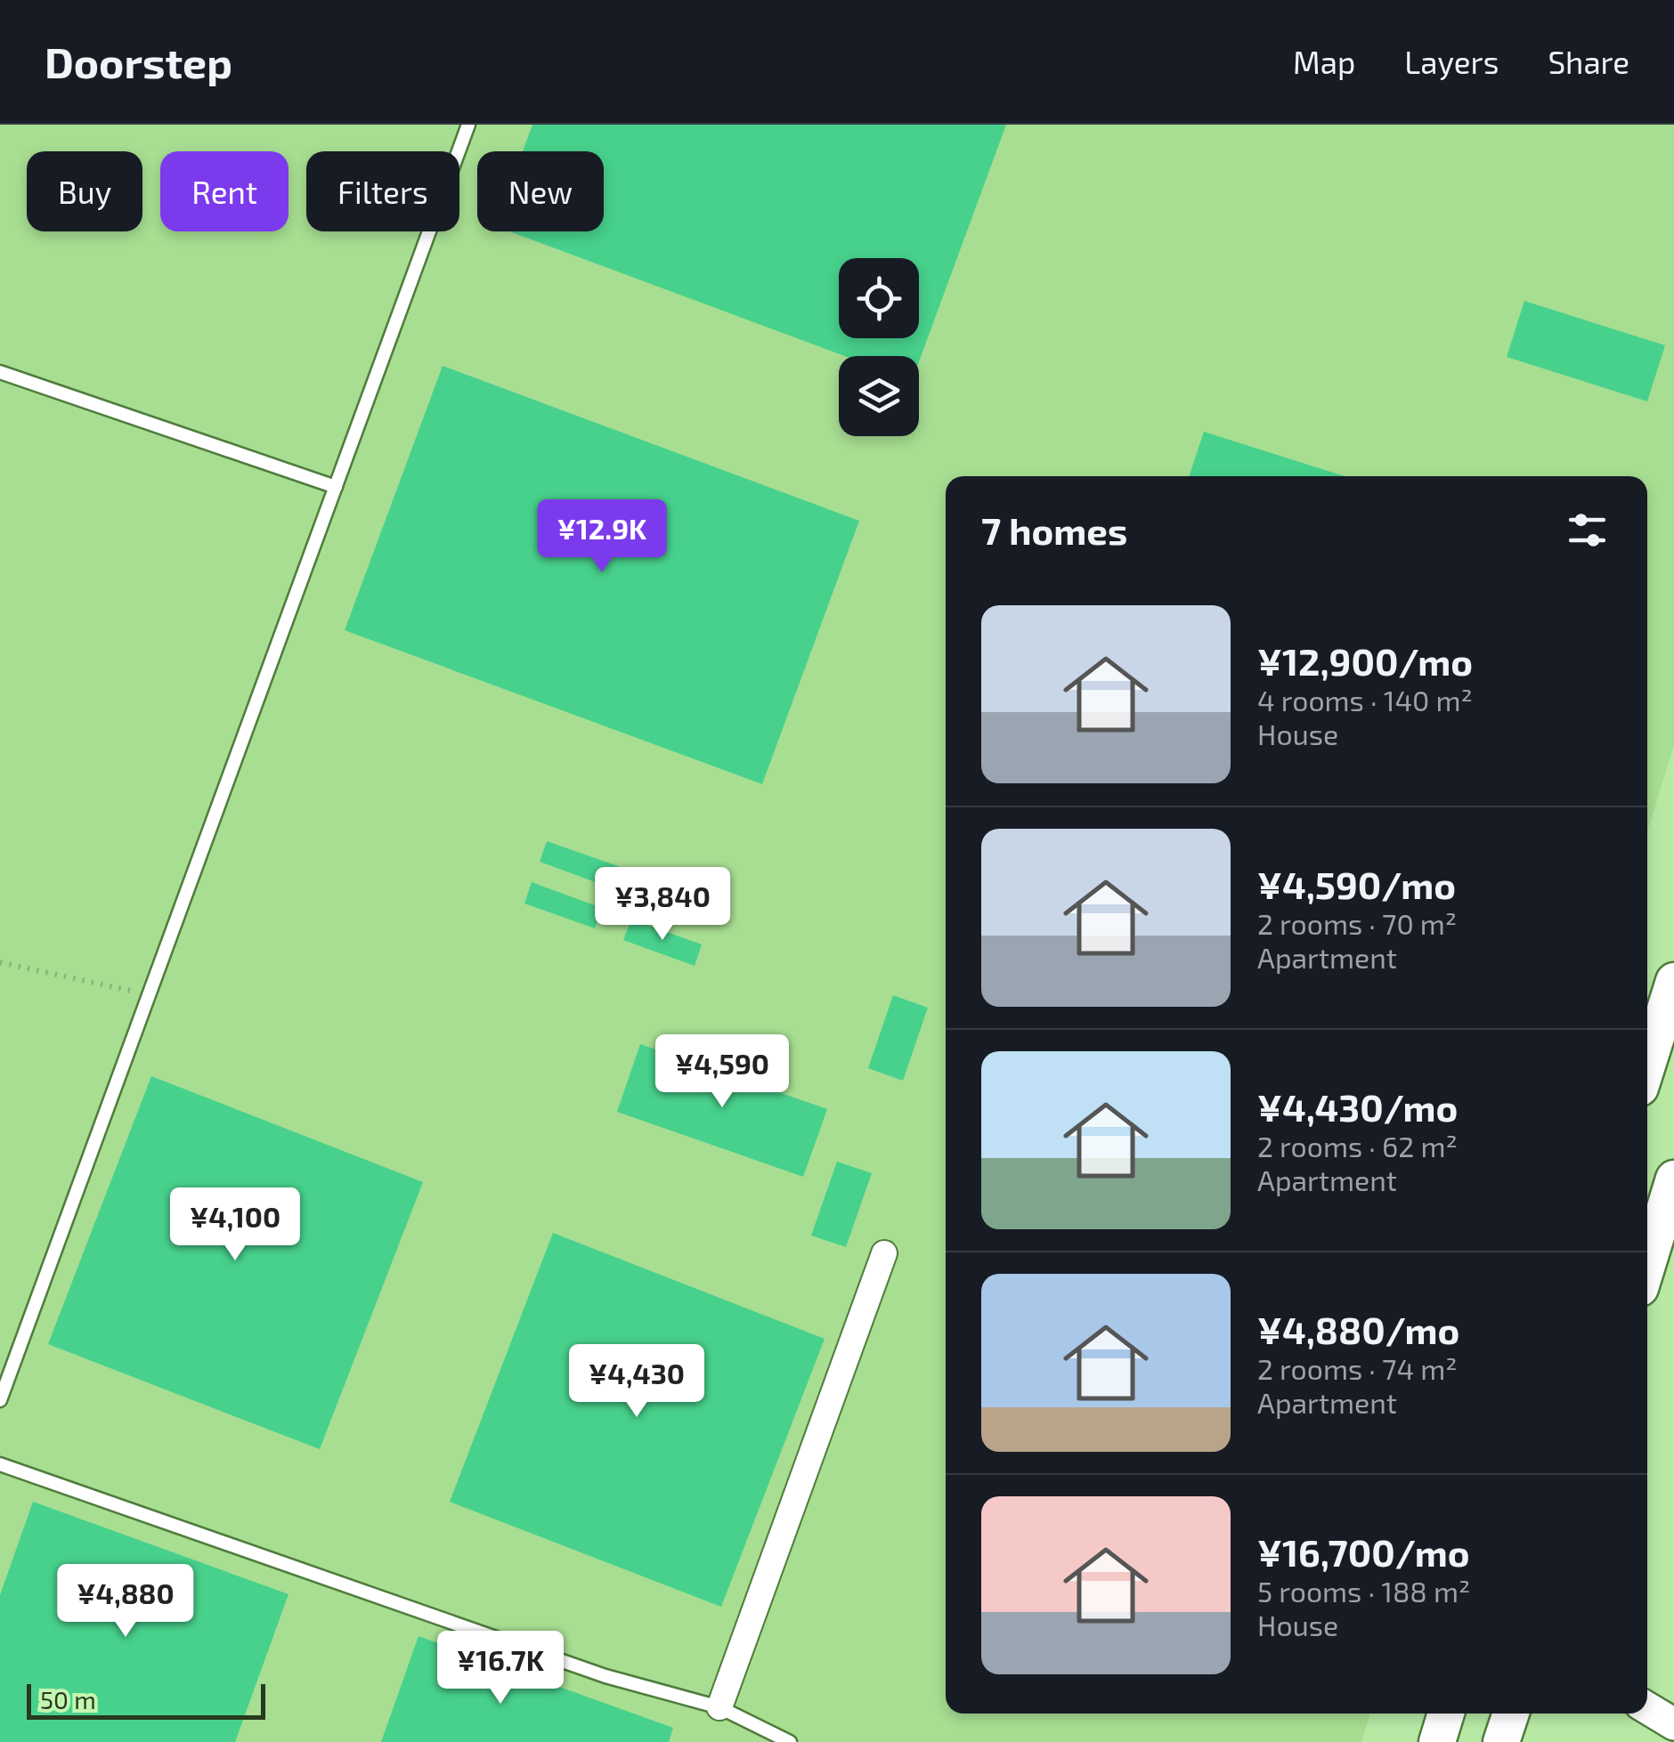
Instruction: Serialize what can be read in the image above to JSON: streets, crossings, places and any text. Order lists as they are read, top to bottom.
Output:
{
  "scale_bar": "50 m",
  "page": {
    "header": "Doorstep",
    "nav": ["Map", "Layers", "Share"],
    "chip": [
      "Buy",
      "Rent",
      "Filters",
      "New"
    ],
    "heading": "7 homes",
    "price": [
      "¥12.9K",
      "¥3,840",
      "¥4,590",
      "¥4,100",
      "¥4,430",
      "¥4,880",
      "¥16.7K"
    ],
    "list": [
      {
        "name": "¥12,900/mo",
        "note": "4 rooms · 140 m² · House"
      },
      {
        "name": "¥4,590/mo",
        "note": "2 rooms · 70 m² · Apartment"
      },
      {
        "name": "¥4,430/mo",
        "note": "2 rooms · 62 m² · Apartment"
      },
      {
        "name": "¥4,880/mo",
        "note": "2 rooms · 74 m² · Apartment"
      },
      {
        "name": "¥16,700/mo",
        "note": "5 rooms · 188 m² · House"
      }
    ],
    "scale": "50 m"
  }
}
